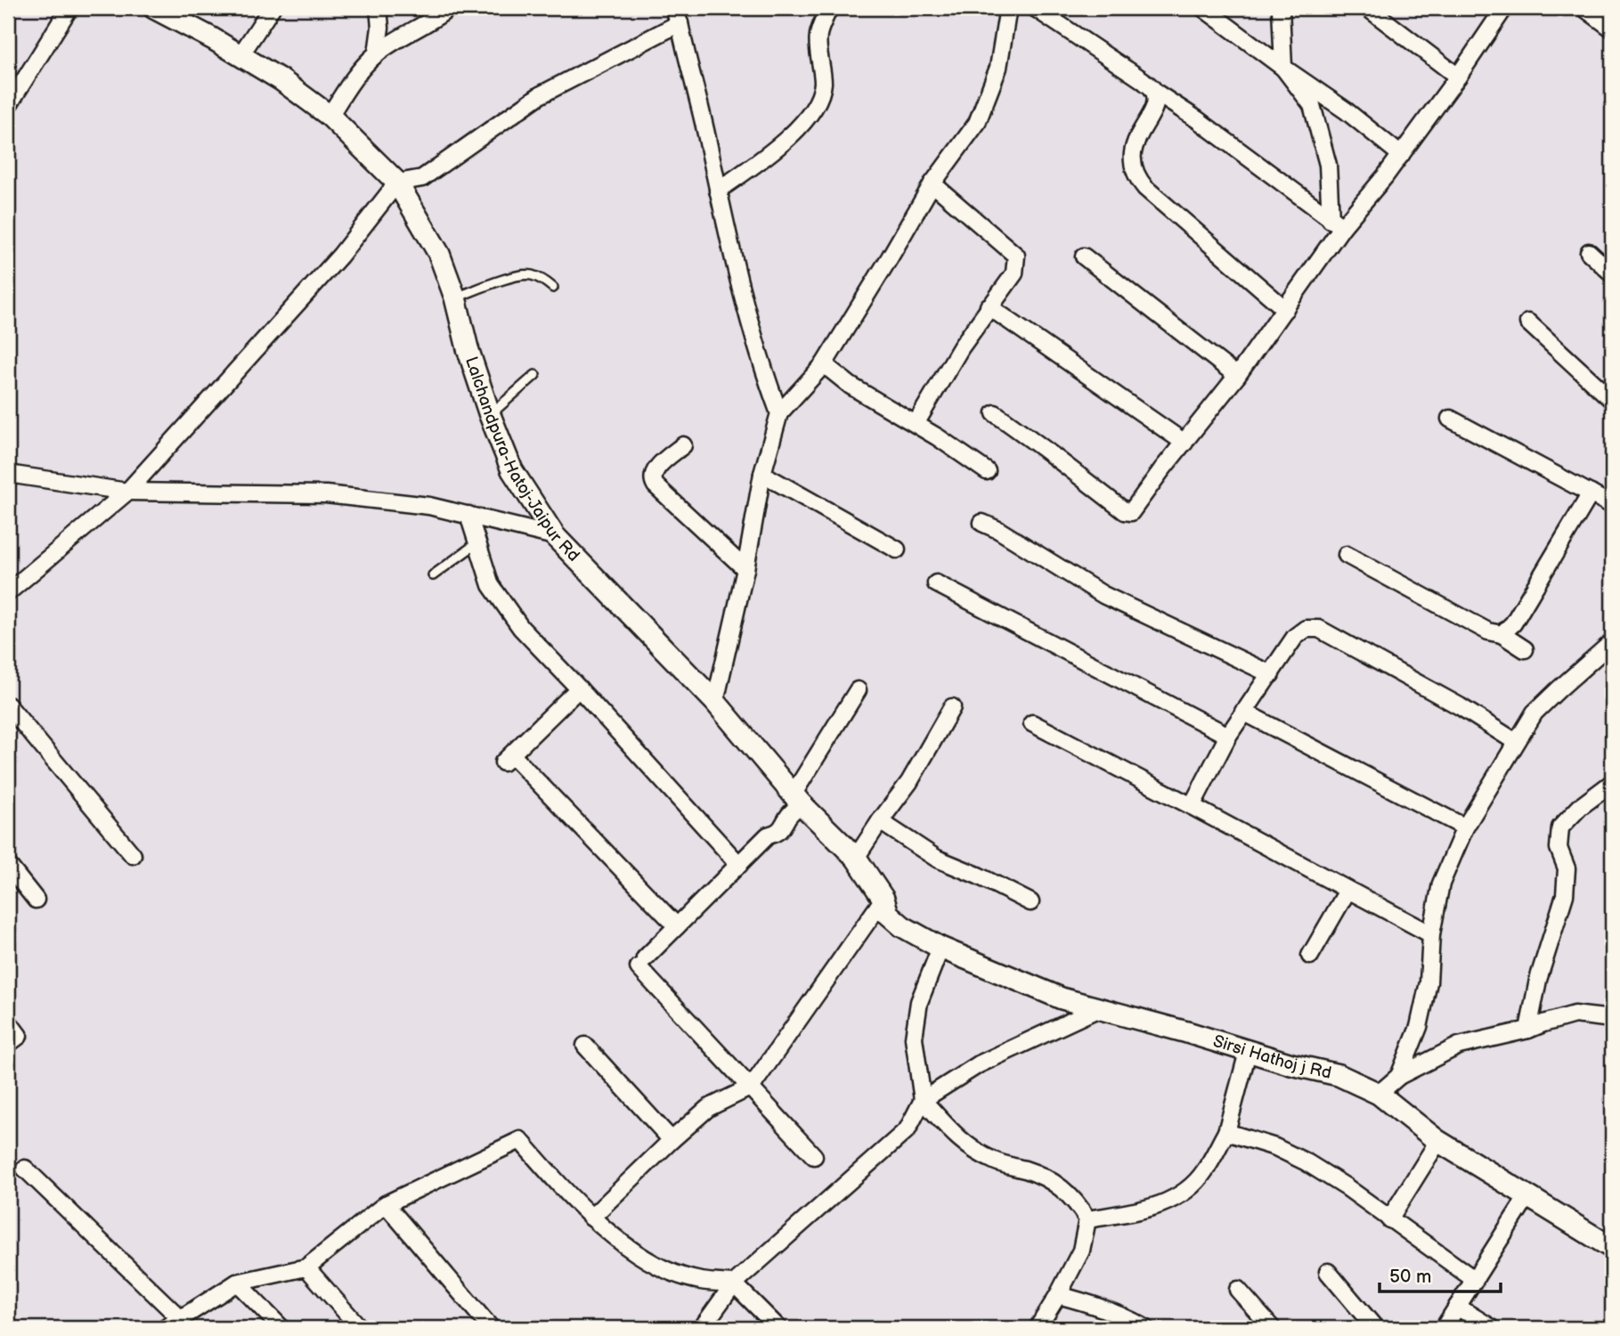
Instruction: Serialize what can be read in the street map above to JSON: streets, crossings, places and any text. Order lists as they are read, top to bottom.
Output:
{
  "streets": {
    "street": ["Lalchandpura-Hatoj-Jaipur Rd", "Sirsi Hathoj j Rd"]
  },
  "crossings": [
    ["Lalchandpura-Hatoj-Jaipur Rd", "Sirsi Hathoj j Rd"]
  ],
  "scale_bar": "50 m"
}
